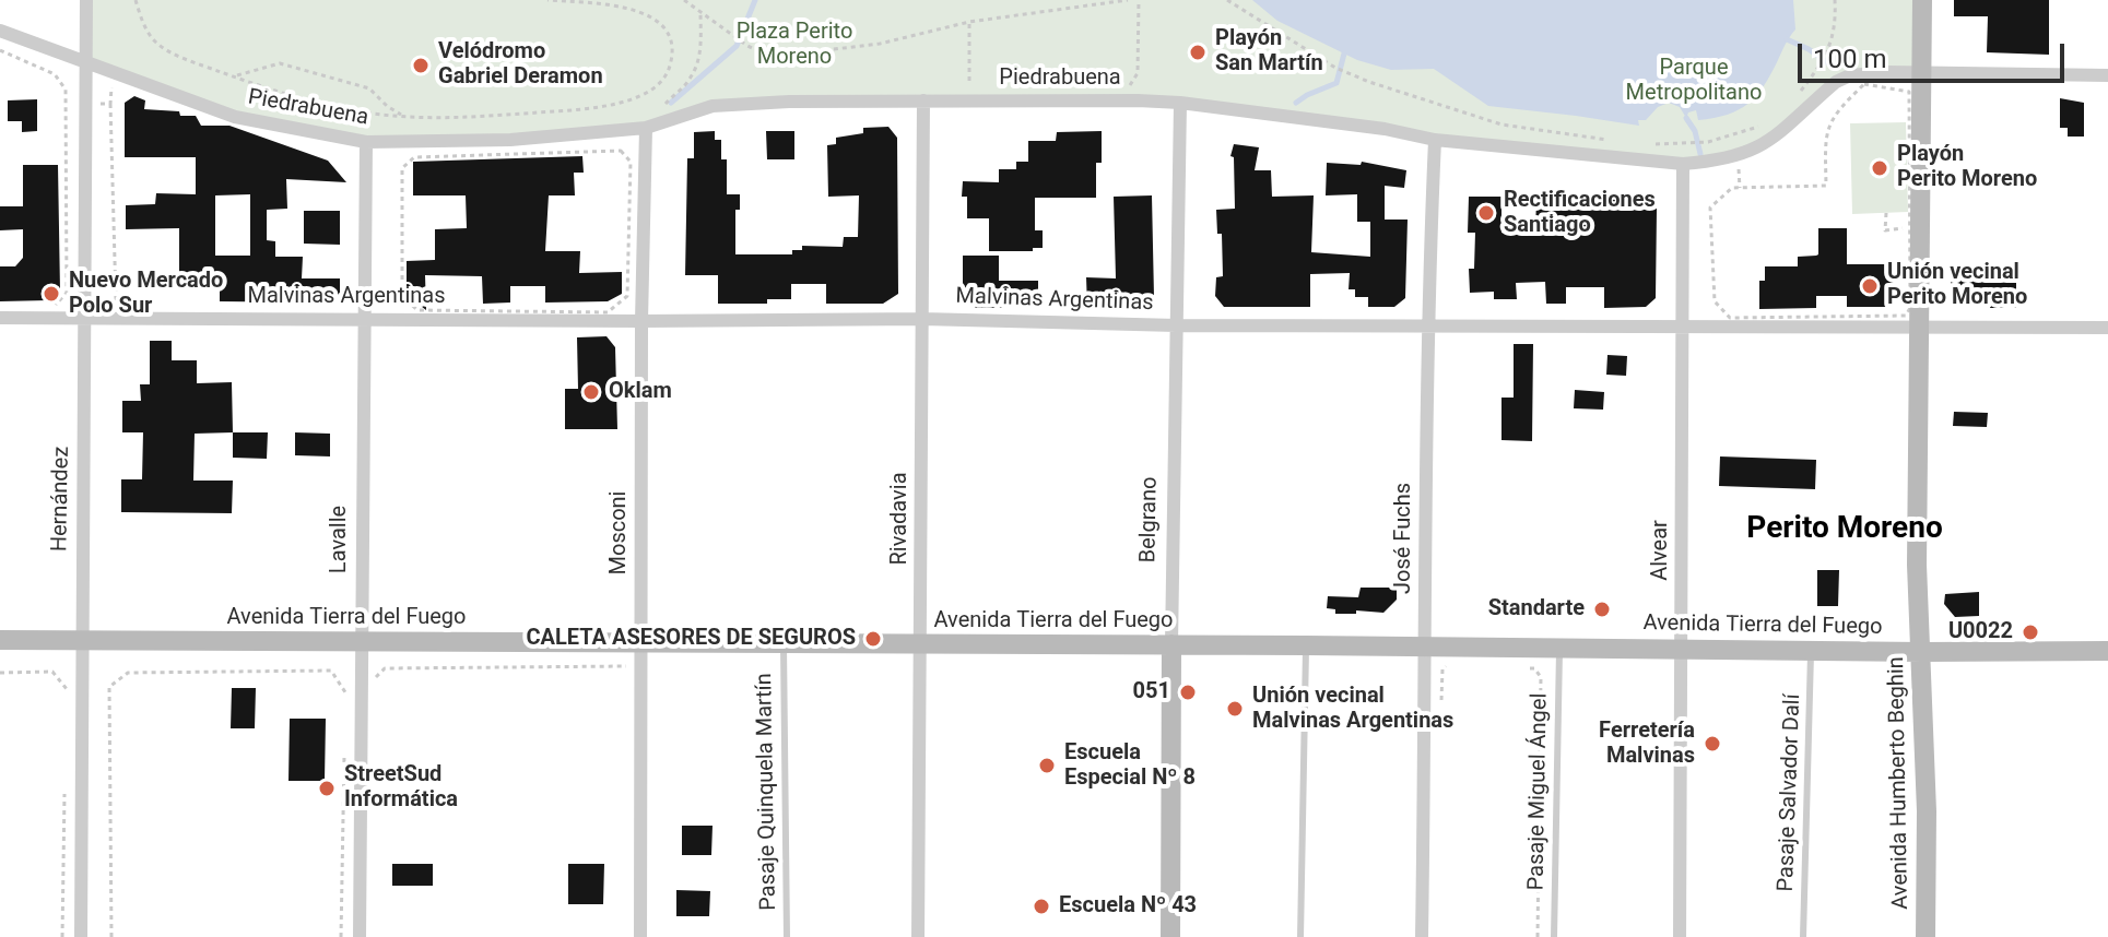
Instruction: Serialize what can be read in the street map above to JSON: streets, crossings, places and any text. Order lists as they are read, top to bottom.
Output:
{
  "streets": {
    "street": [
      "Piedrabuena",
      "Malvinas Argentinas",
      "Hernández",
      "Rivadavia",
      "Belgrano",
      "Mosconi",
      "José Fuchs",
      "Lavalle",
      "Alvear",
      "Avenida Tierra del Fuego",
      "Avenida Humberto Beghin"
    ],
    "lane": ["Pasaje Quinquela Martín", "Pasaje Miguel Ángel", "Pasaje Salvador Dalí"]
  },
  "crossings": [
    ["Piedrabuena", "Hernández"],
    ["Piedrabuena", "Rivadavia"],
    ["Piedrabuena", "Belgrano"],
    ["Piedrabuena", "Mosconi"],
    ["Piedrabuena", "José Fuchs"],
    ["Piedrabuena", "Lavalle"],
    ["Piedrabuena", "Alvear"],
    ["Piedrabuena", "Avenida Humberto Beghin"],
    ["Malvinas Argentinas", "Hernández"],
    ["Malvinas Argentinas", "Rivadavia"],
    ["Malvinas Argentinas", "Belgrano"],
    ["Malvinas Argentinas", "Mosconi"],
    ["Malvinas Argentinas", "José Fuchs"],
    ["Malvinas Argentinas", "Lavalle"],
    ["Malvinas Argentinas", "Alvear"],
    ["Malvinas Argentinas", "Avenida Humberto Beghin"],
    ["Hernández", "Avenida Tierra del Fuego"],
    ["Rivadavia", "Avenida Tierra del Fuego"],
    ["Belgrano", "Avenida Tierra del Fuego"],
    ["Mosconi", "Avenida Tierra del Fuego"],
    ["José Fuchs", "Avenida Tierra del Fuego"],
    ["Lavalle", "Avenida Tierra del Fuego"],
    ["Alvear", "Avenida Tierra del Fuego"],
    ["Avenida Tierra del Fuego", "Avenida Humberto Beghin"],
    ["Avenida Tierra del Fuego", "Pasaje Quinquela Martín"],
    ["Avenida Tierra del Fuego", "Pasaje Miguel Ángel"],
    ["Avenida Tierra del Fuego", "Pasaje Salvador Dalí"]
  ],
  "districts": ["Perito Moreno"],
  "parks": ["Plaza Perito Moreno", "Parque Metropolitano"],
  "places": [
    "Playón San Martín",
    "Velódromo Gabriel Deramon",
    "Playón Perito Moreno",
    "Rectificaciones Santiago",
    "Unión vecinal Perito Moreno",
    "Nuevo Mercado Polo Sur",
    "Oklam",
    "Standarte",
    "U0022",
    "CALETA ASESORES DE SEGUROS",
    "051",
    "Unión vecinal Malvinas Argentinas",
    "Ferretería Malvinas",
    "Escuela Especial Nº 8",
    "StreetSud Informática",
    "Escuela Nº 43"
  ],
  "scale_bar": "100 m"
}
